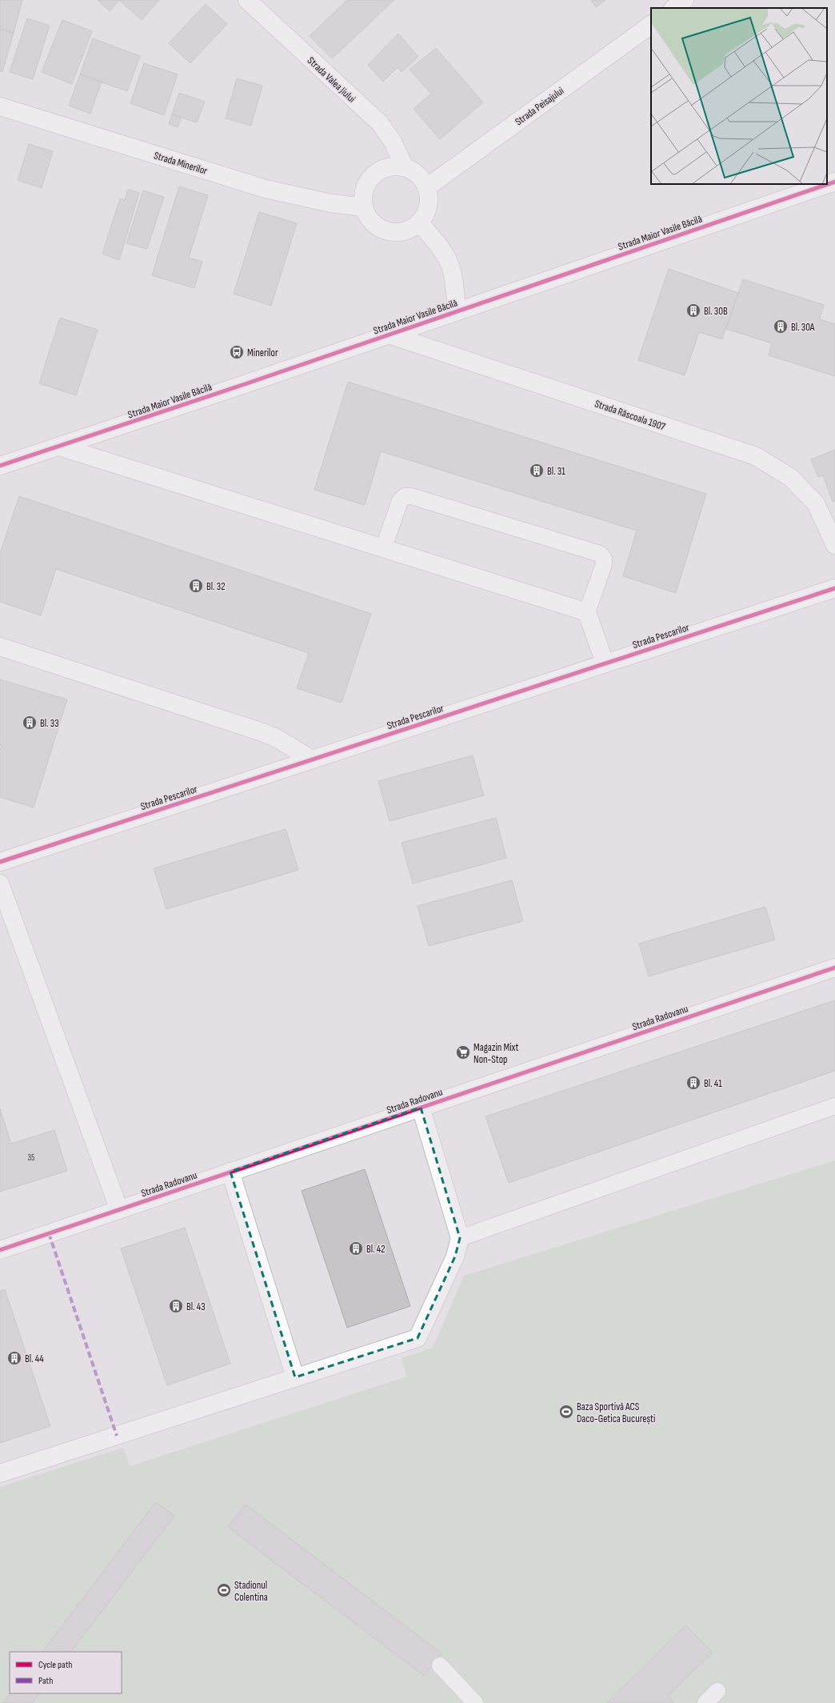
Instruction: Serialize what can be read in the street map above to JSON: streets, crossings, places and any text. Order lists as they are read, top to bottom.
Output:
{
  "streets": {
    "street": [
      "Strada Valea Jiului",
      "Strada Peisajului",
      "Strada Minerilor",
      "Strada Maior Vasile Băcilă",
      "Strada Răscoala 1907",
      "Strada Pescarilor",
      "Strada Radovanu"
    ]
  },
  "crossings": [
    ["Strada Valea Jiului", "Strada Peisajului"],
    ["Strada Valea Jiului", "Strada Minerilor"],
    ["Strada Peisajului", "Strada Minerilor"],
    ["Strada Maior Vasile Băcilă", "Strada Răscoala 1907"]
  ],
  "places": {
    "building": [
      "Bl. 30B",
      "Bl. 30A",
      "Bl. 31",
      "Bl. 32",
      "Bl. 33",
      "Bl. 41",
      "Bl. 42",
      "Bl. 43",
      "Bl. 44"
    ],
    "bus stop": ["Minerilor"],
    "supermarket": ["Magazin Mixt Non-Stop"],
    "sports": ["Baza Sportivă ACS Daco-Getica București", "Stadionul Colentina"]
  },
  "house_numbers": ["35"],
  "legend": ["Cycle path", "Path"]
}
